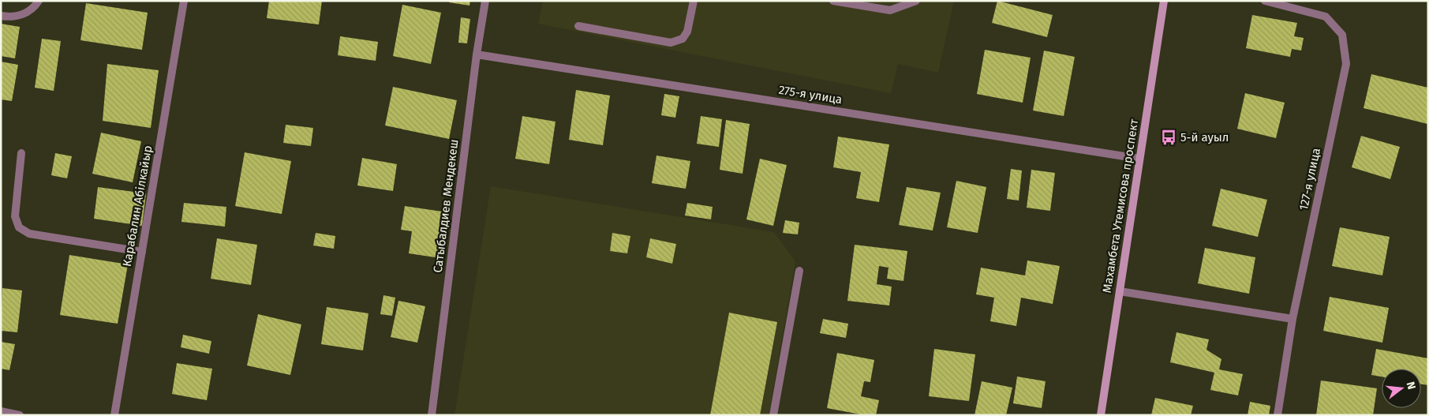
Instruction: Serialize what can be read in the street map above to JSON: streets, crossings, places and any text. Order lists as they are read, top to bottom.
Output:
{
  "streets": {
    "street": [
      "275-я улица",
      "127-я улица",
      "Карабалин Абілкайыр",
      "Сатыбалдиев Мендекеш",
      "Махамбета Утемисова проспект"
    ]
  },
  "crossings": [
    ["275-я улица", "Сатыбалдиев Мендекеш"],
    ["275-я улица", "Махамбета Утемисова проспект"]
  ],
  "places": {
    "bus stop": ["5-й ауыл"]
  },
  "north": "right"
}
